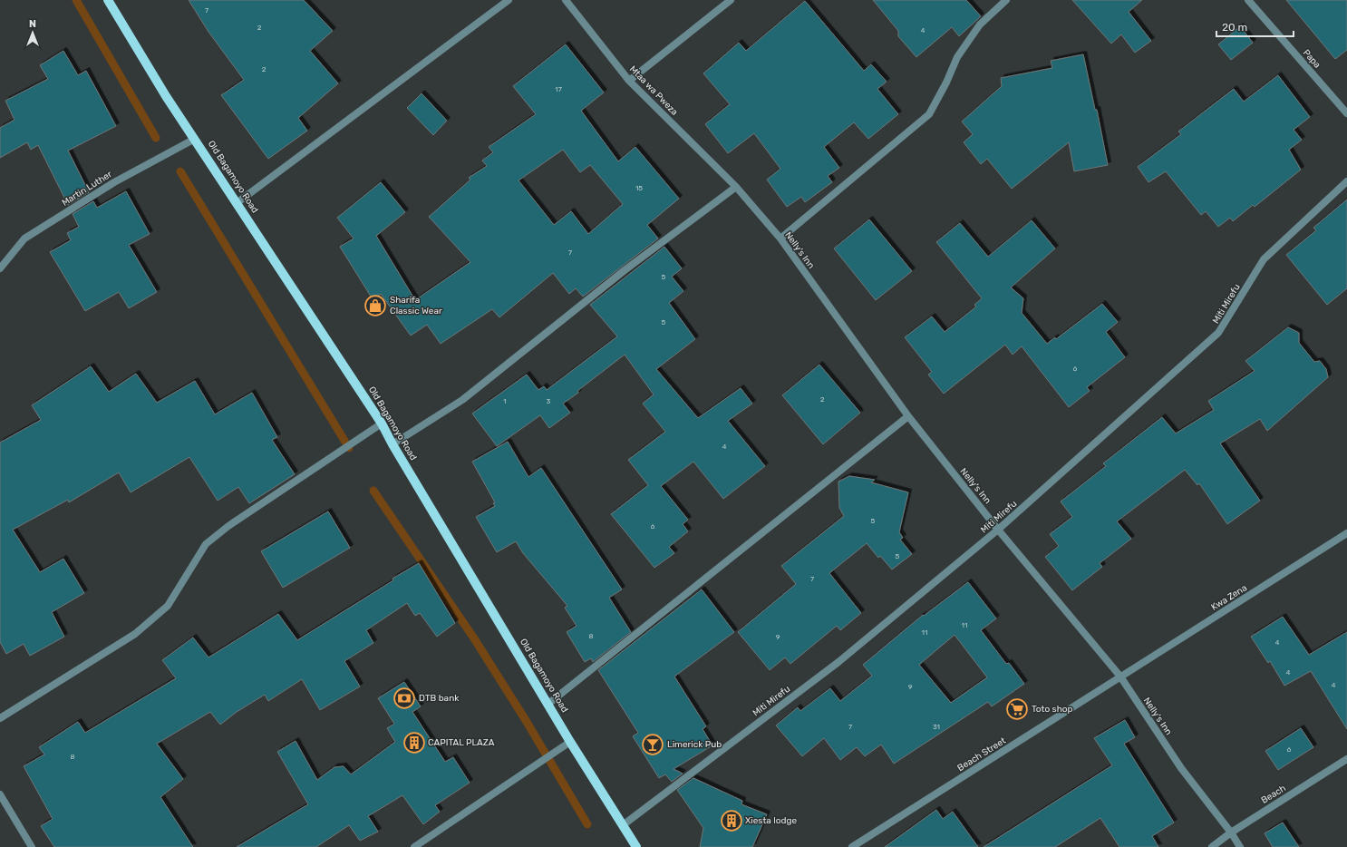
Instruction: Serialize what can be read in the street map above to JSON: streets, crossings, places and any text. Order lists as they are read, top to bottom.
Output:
{
  "streets": {
    "main road": ["Old Bagamoyo Road"],
    "street": [
      "Papa",
      "Mtaa wa Pweza",
      "Martin Luther",
      "Nelly's Inn",
      "Miti Mirefu",
      "Kwa Zena",
      "Beach Street",
      "Beach"
    ]
  },
  "crossings": [
    ["Mtaa wa Pweza", "Nelly's Inn"],
    ["Old Bagamoyo Road", "Martin Luther"],
    ["Old Bagamoyo Road", "Miti Mirefu"],
    ["Nelly's Inn", "Miti Mirefu"],
    ["Nelly's Inn", "Kwa Zena"],
    ["Nelly's Inn", "Beach Street"],
    ["Nelly's Inn", "Beach"],
    ["Kwa Zena", "Beach Street"]
  ],
  "places": {
    "shop": ["Sharifa Classic Wear"],
    "bank": ["DTB bank"],
    "supermarket": ["Toto shop"],
    "building": ["CAPITAL PLAZA", "Xiesta lodge"],
    "bar": ["Limerick Pub"]
  },
  "house_numbers": [
    "7",
    "2",
    "4",
    "2",
    "17",
    "15",
    "7",
    "5",
    "5",
    "6",
    "2",
    "1",
    "3",
    "4",
    "5",
    "6",
    "5",
    "7",
    "11",
    "11",
    "8",
    "9",
    "4",
    "4",
    "4",
    "9",
    "7",
    "31",
    "6",
    "8"
  ],
  "scale_bar": "20 m",
  "north": "top"
}
